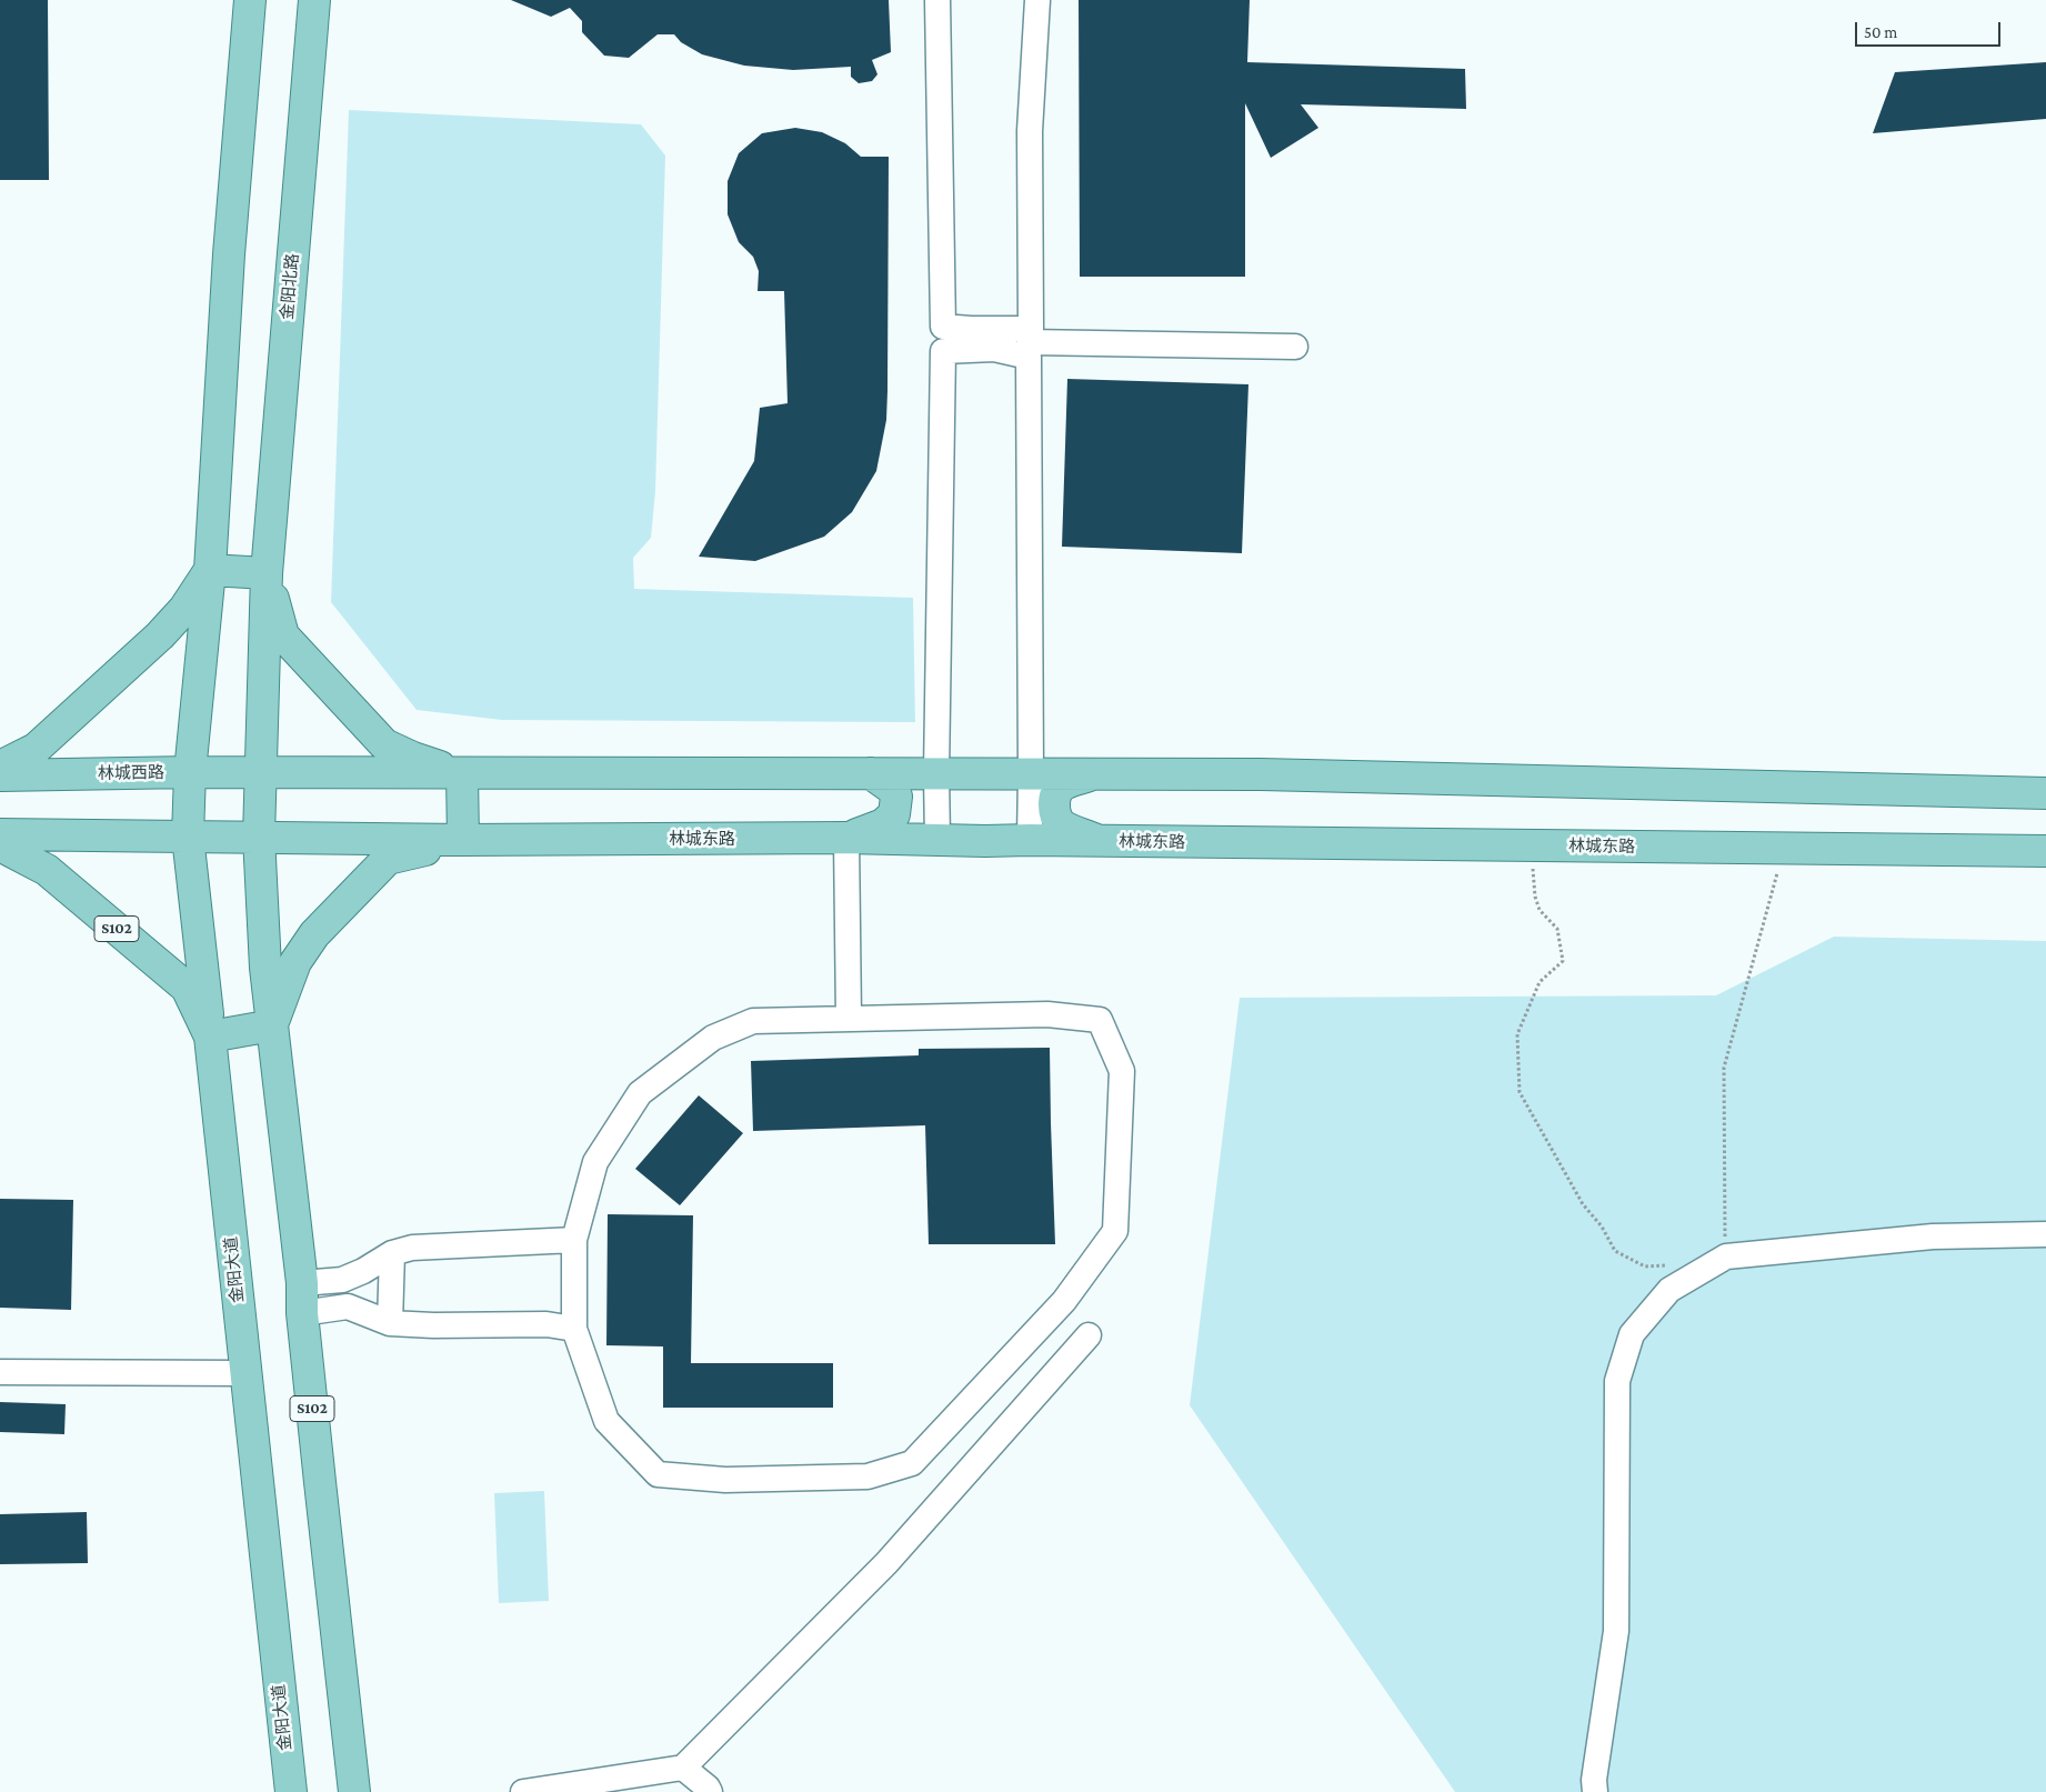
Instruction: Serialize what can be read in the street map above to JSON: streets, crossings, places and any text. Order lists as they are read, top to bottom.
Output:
{
  "streets": {
    "main road": [
      "金阳北路",
      "林城西路",
      "林城东路",
      "S102",
      "金阳大道"
    ]
  },
  "crossings": [
    ["金阳北路", "林城西路"],
    ["金阳北路", "林城东路"],
    ["金阳北路", "S102"]
  ],
  "scale_bar": "50 m"
}
